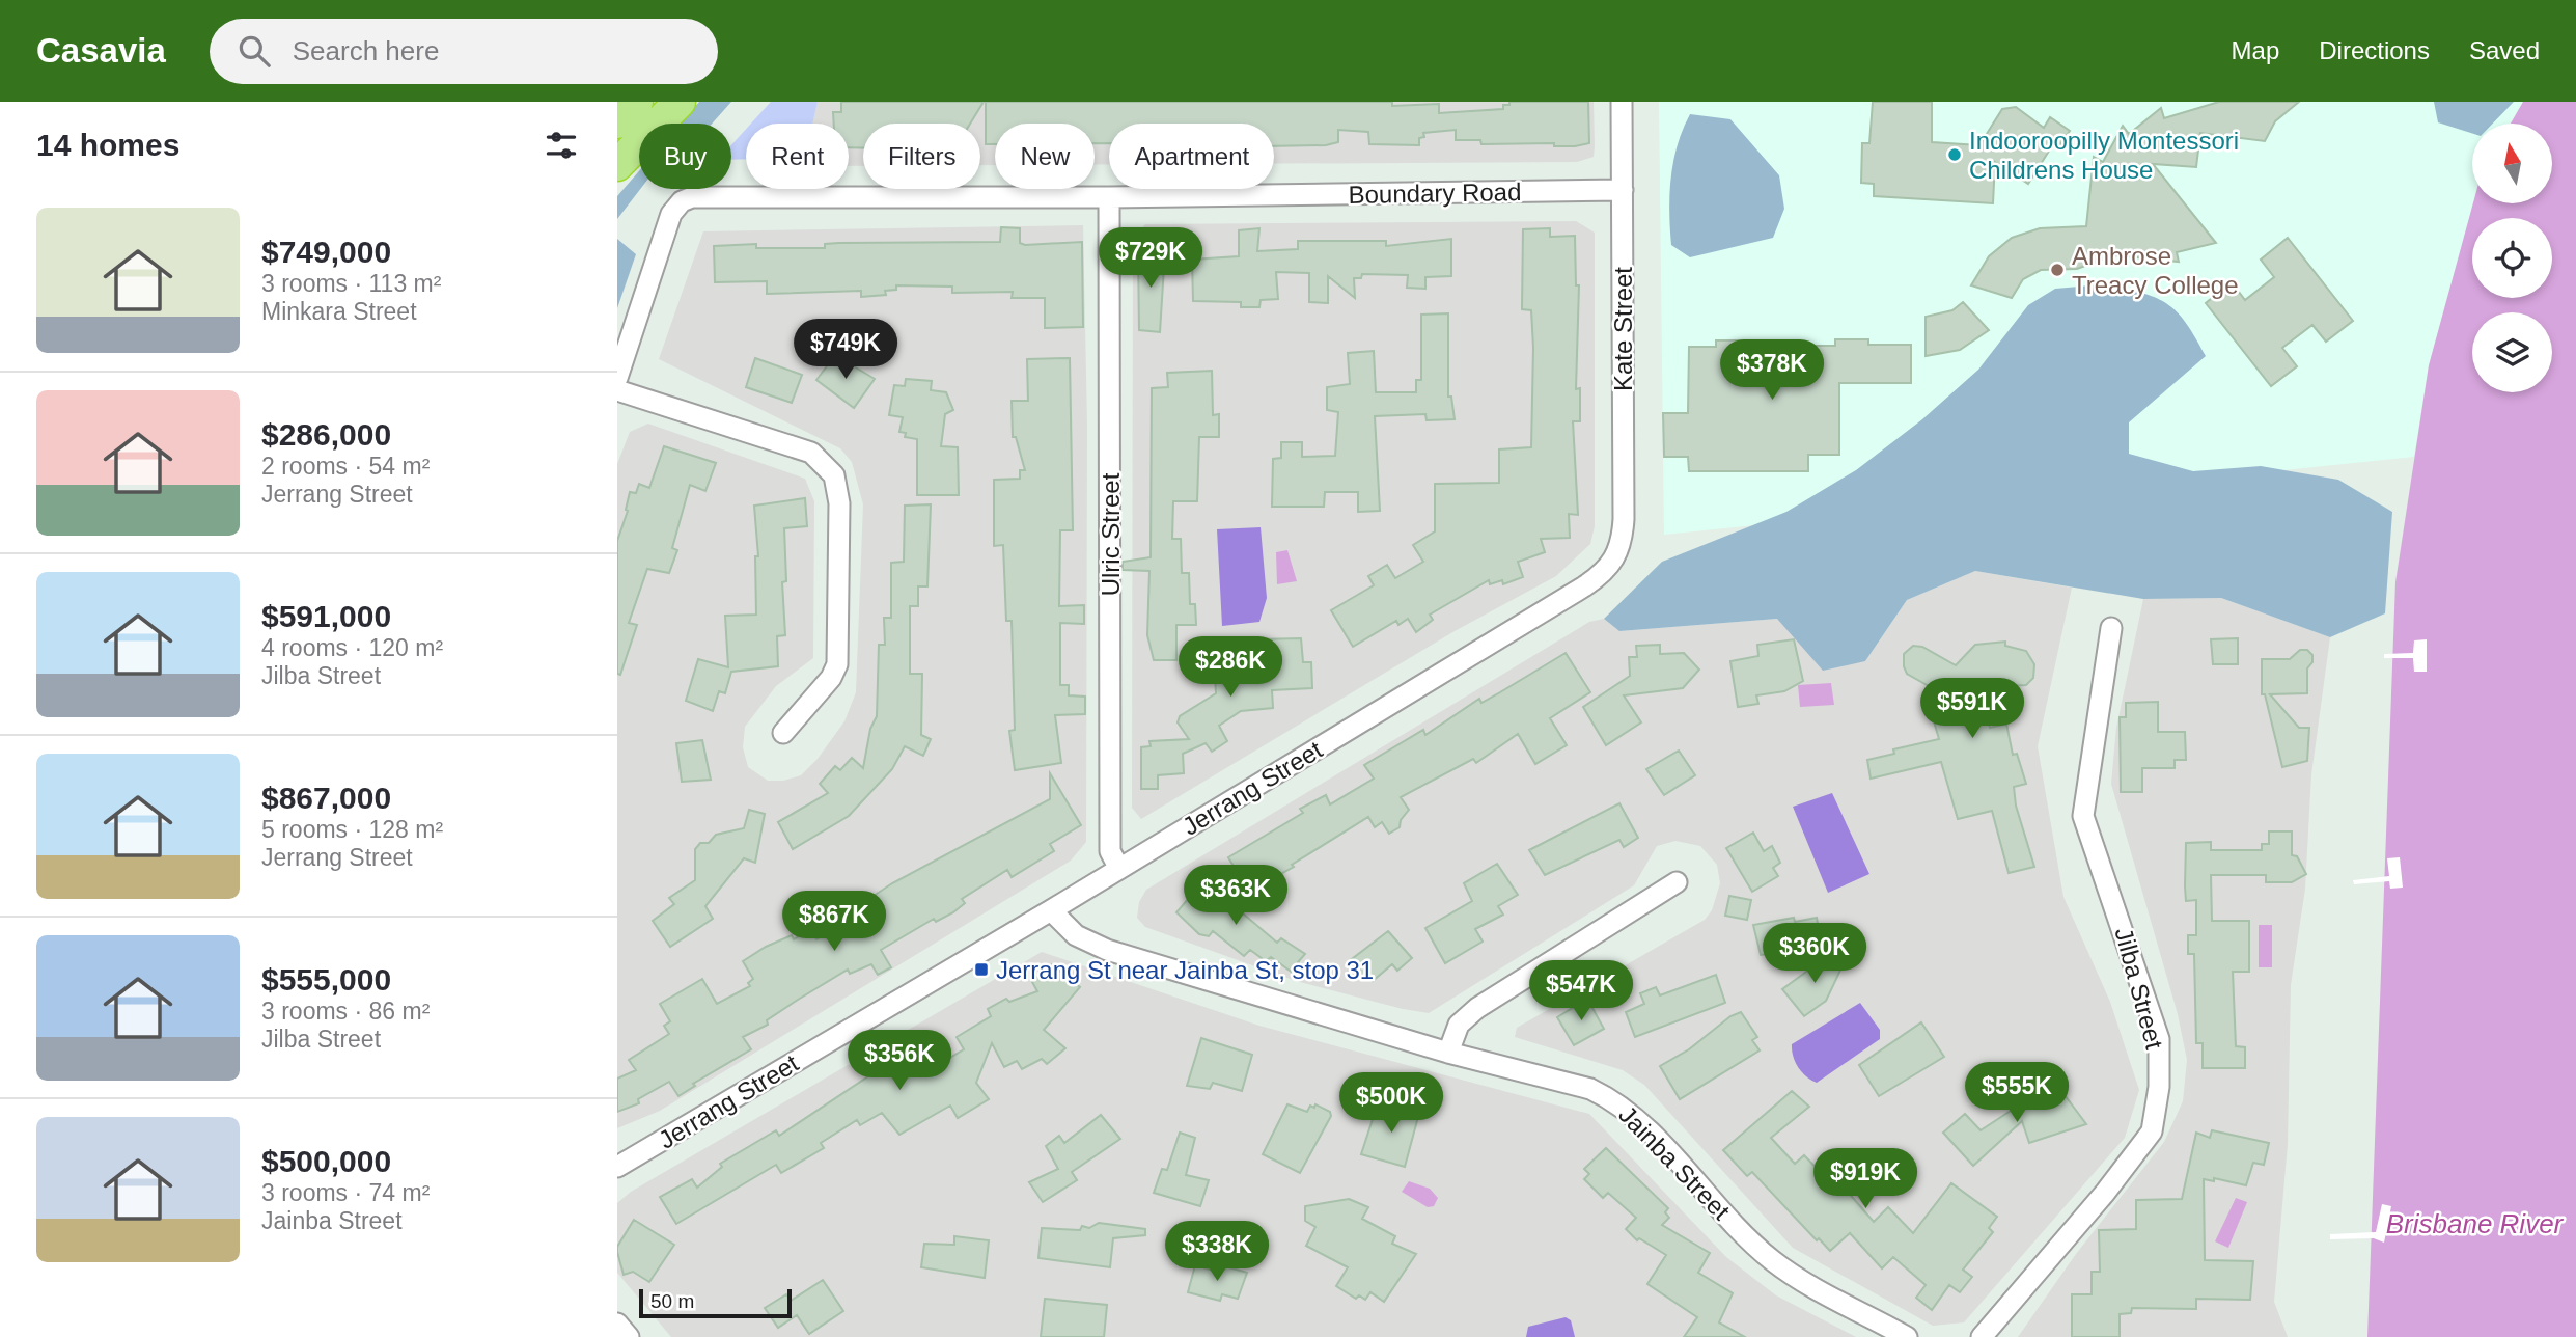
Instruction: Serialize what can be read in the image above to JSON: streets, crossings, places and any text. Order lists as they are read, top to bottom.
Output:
{
  "streets": {
    "street": [
      "Boundary Road",
      "Kate Street",
      "Ulric Street",
      "Jerrang Street",
      "Jilba Street",
      "Jainba Street"
    ]
  },
  "crossings": [
    ["Boundary Road", "Kate Street"],
    ["Boundary Road", "Ulric Street"],
    ["Kate Street", "Jerrang Street"],
    ["Ulric Street", "Jerrang Street"],
    ["Jerrang Street", "Jainba Street"]
  ],
  "water": ["Brisbane River"],
  "places": {
    "other": ["Indooroopilly Montessori Childrens House", "Ambrose Treacy College"],
    "transit": ["Jerrang St near Jainba St, stop 31"]
  },
  "scale_bar": "50 m",
  "north": "top",
  "page": {
    "header": "Casavia",
    "search": "Search here",
    "nav": ["Map", "Directions", "Saved"],
    "heading": "14 homes",
    "chip": [
      "Buy",
      "Rent",
      "Filters",
      "New",
      "Apartment"
    ],
    "list": [
      {
        "name": "$749,000",
        "note": "3 rooms · 113 m² · Minkara Street"
      },
      {
        "name": "$286,000",
        "note": "2 rooms · 54 m² · Jerrang Street"
      },
      {
        "name": "$591,000",
        "note": "4 rooms · 120 m² · Jilba Street"
      },
      {
        "name": "$867,000",
        "note": "5 rooms · 128 m² · Jerrang Street"
      },
      {
        "name": "$555,000",
        "note": "3 rooms · 86 m² · Jilba Street"
      },
      {
        "name": "$500,000",
        "note": "3 rooms · 74 m² · Jainba Street"
      }
    ],
    "price": [
      "$729K",
      "$749K",
      "$378K",
      "$286K",
      "$591K",
      "$363K",
      "$867K",
      "$360K",
      "$547K",
      "$356K",
      "$555K",
      "$500K",
      "$919K",
      "$338K"
    ],
    "scale": "50 m"
  }
}
